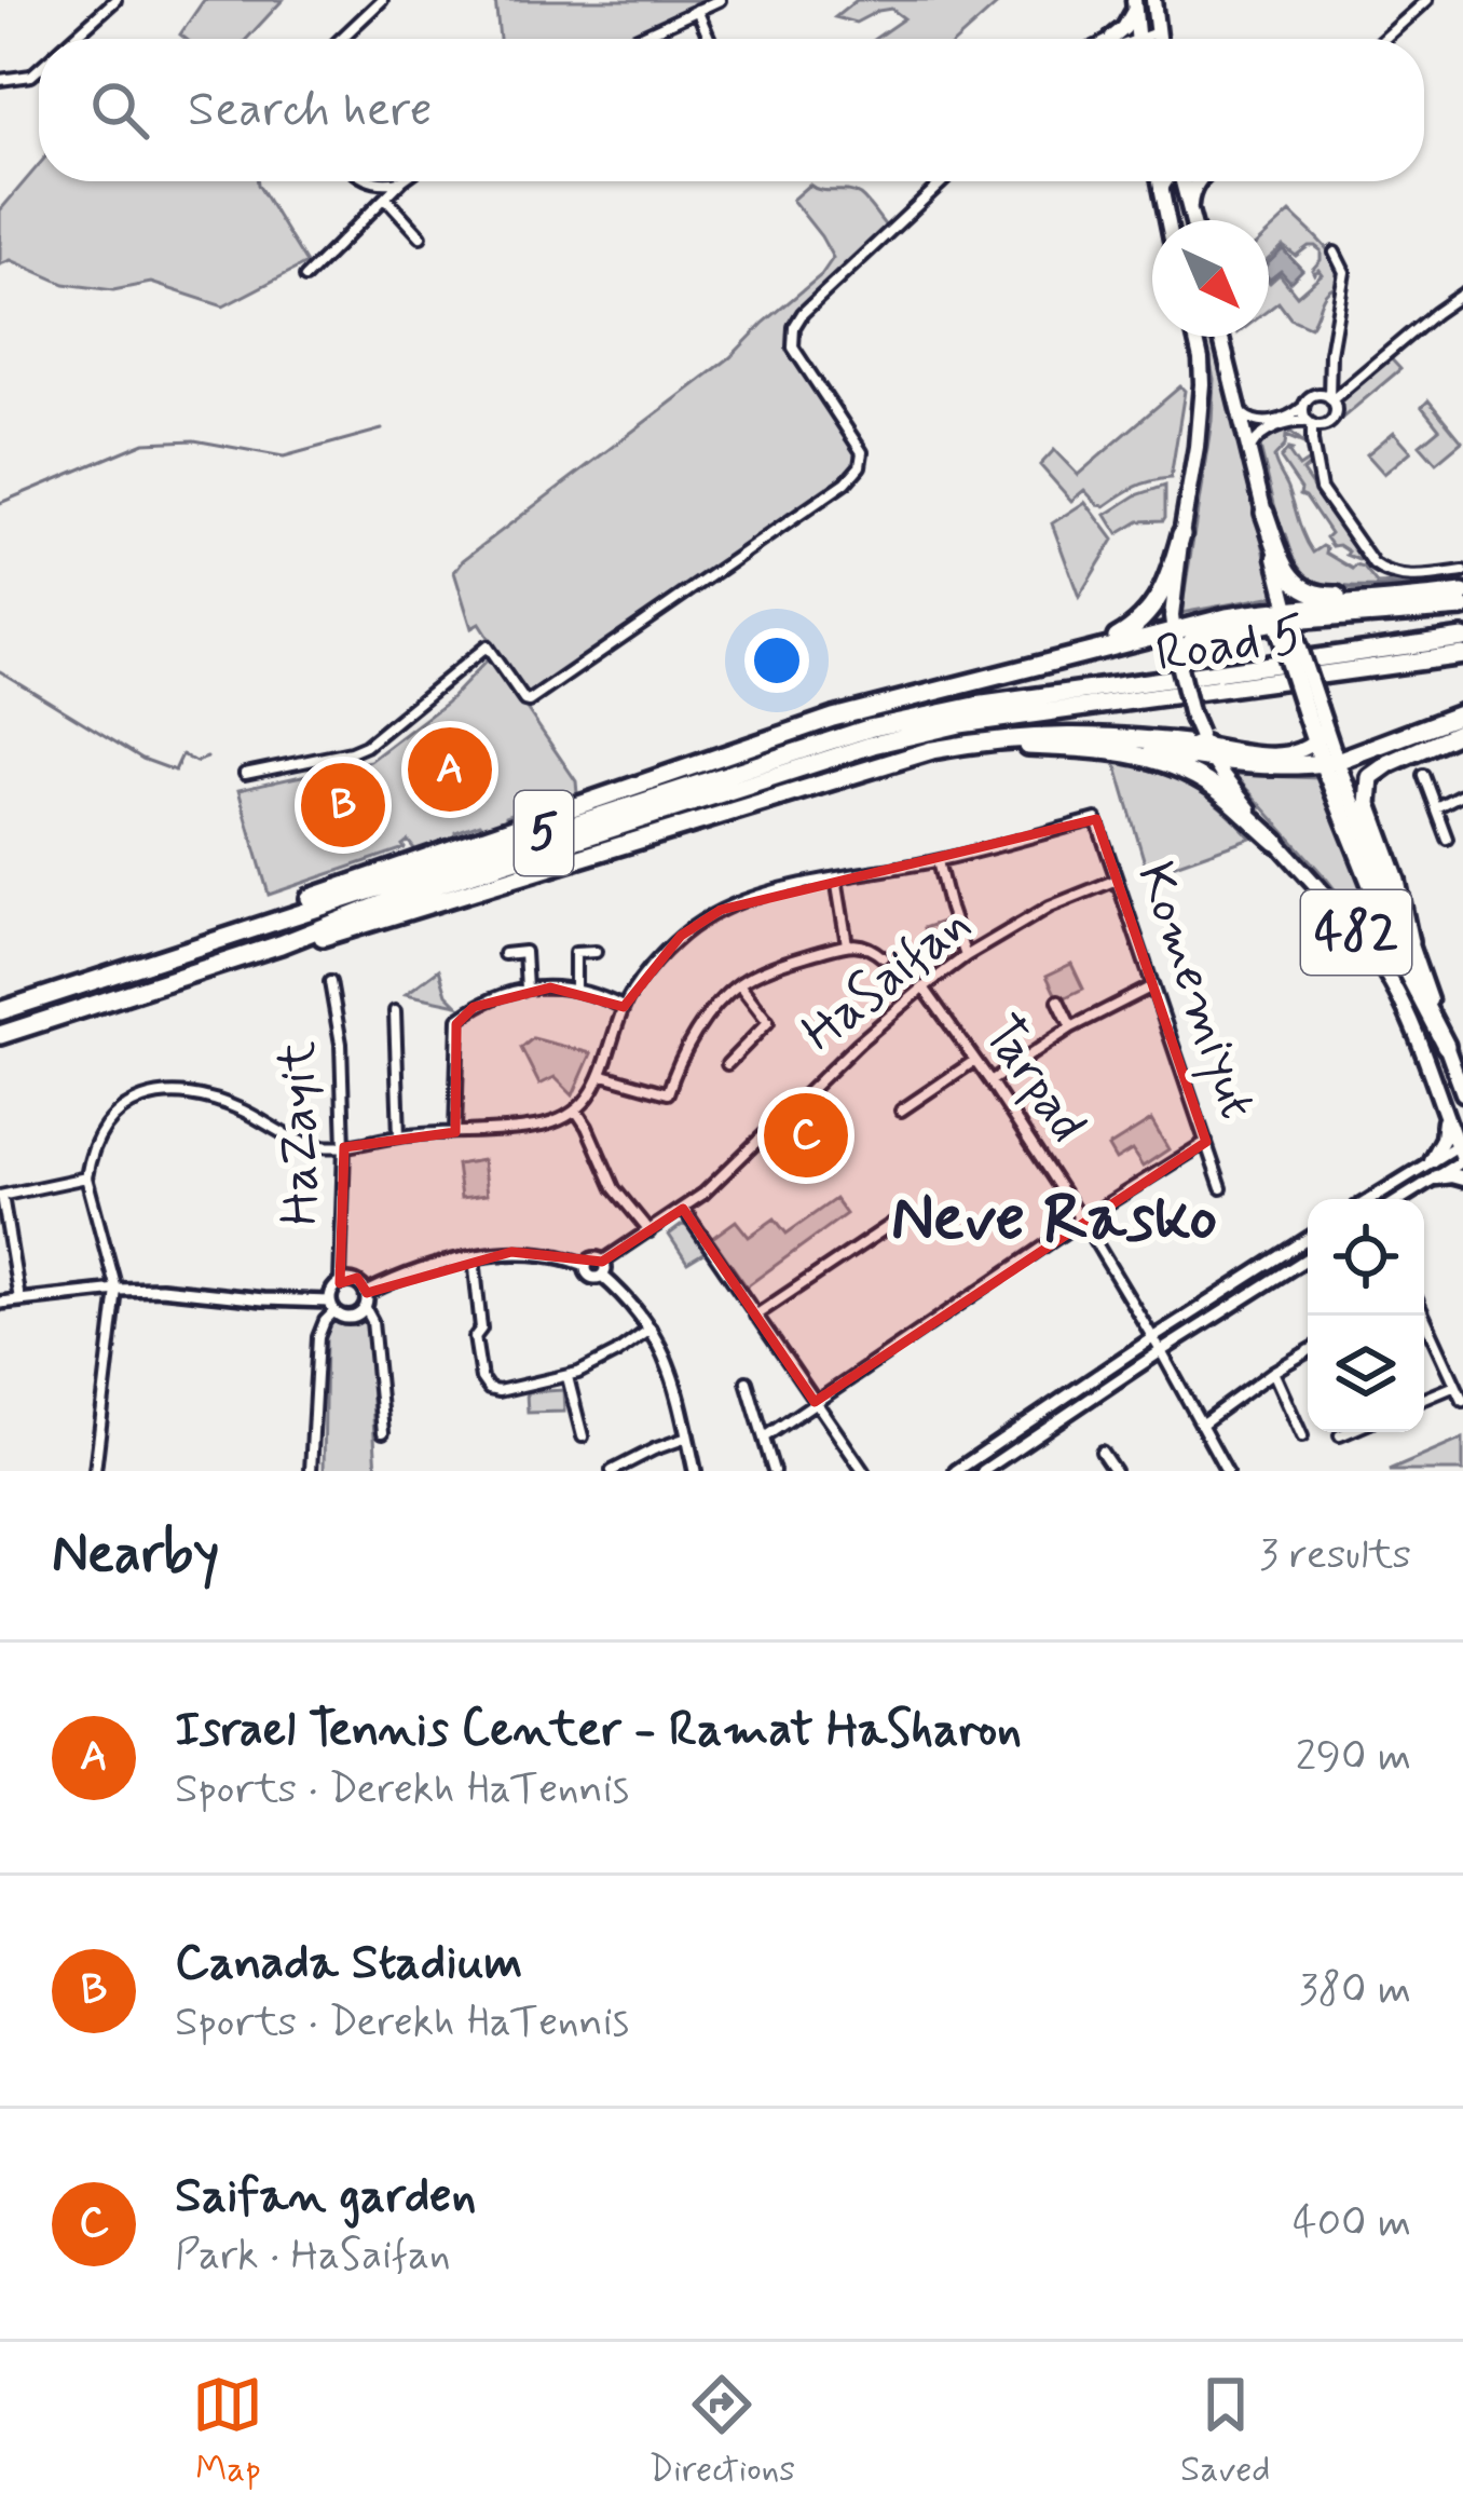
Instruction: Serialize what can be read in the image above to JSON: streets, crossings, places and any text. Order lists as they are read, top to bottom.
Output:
{
  "streets": {
    "highway": ["5"],
    "main road": ["482"],
    "street": [
      "HaSaifan",
      "Komemiyut",
      "Tarpad",
      "HaZayit"
    ]
  },
  "crossings": [
    ["HaSaifan", "Komemiyut"],
    ["HaSaifan", "Tarpad"]
  ],
  "districts": ["Neve Rasko"],
  "north": "bottom right",
  "page": {
    "search": "Search here",
    "pins": ["A", "B", "C"],
    "heading": ["Nearby", "3 results"],
    "list": [
      {
        "mark": "A",
        "name": "Israel Tennis Center - Ramat HaSharon",
        "note": "Sports · Derekh HaTennis",
        "value": "290 m"
      },
      {
        "mark": "B",
        "name": "Canada Stadium",
        "note": "Sports · Derekh HaTennis",
        "value": "380 m"
      },
      {
        "mark": "C",
        "name": "Saifan garden",
        "note": "Park · HaSaifan",
        "value": "400 m"
      }
    ],
    "nav": ["Map", "Directions", "Saved"]
  }
}
